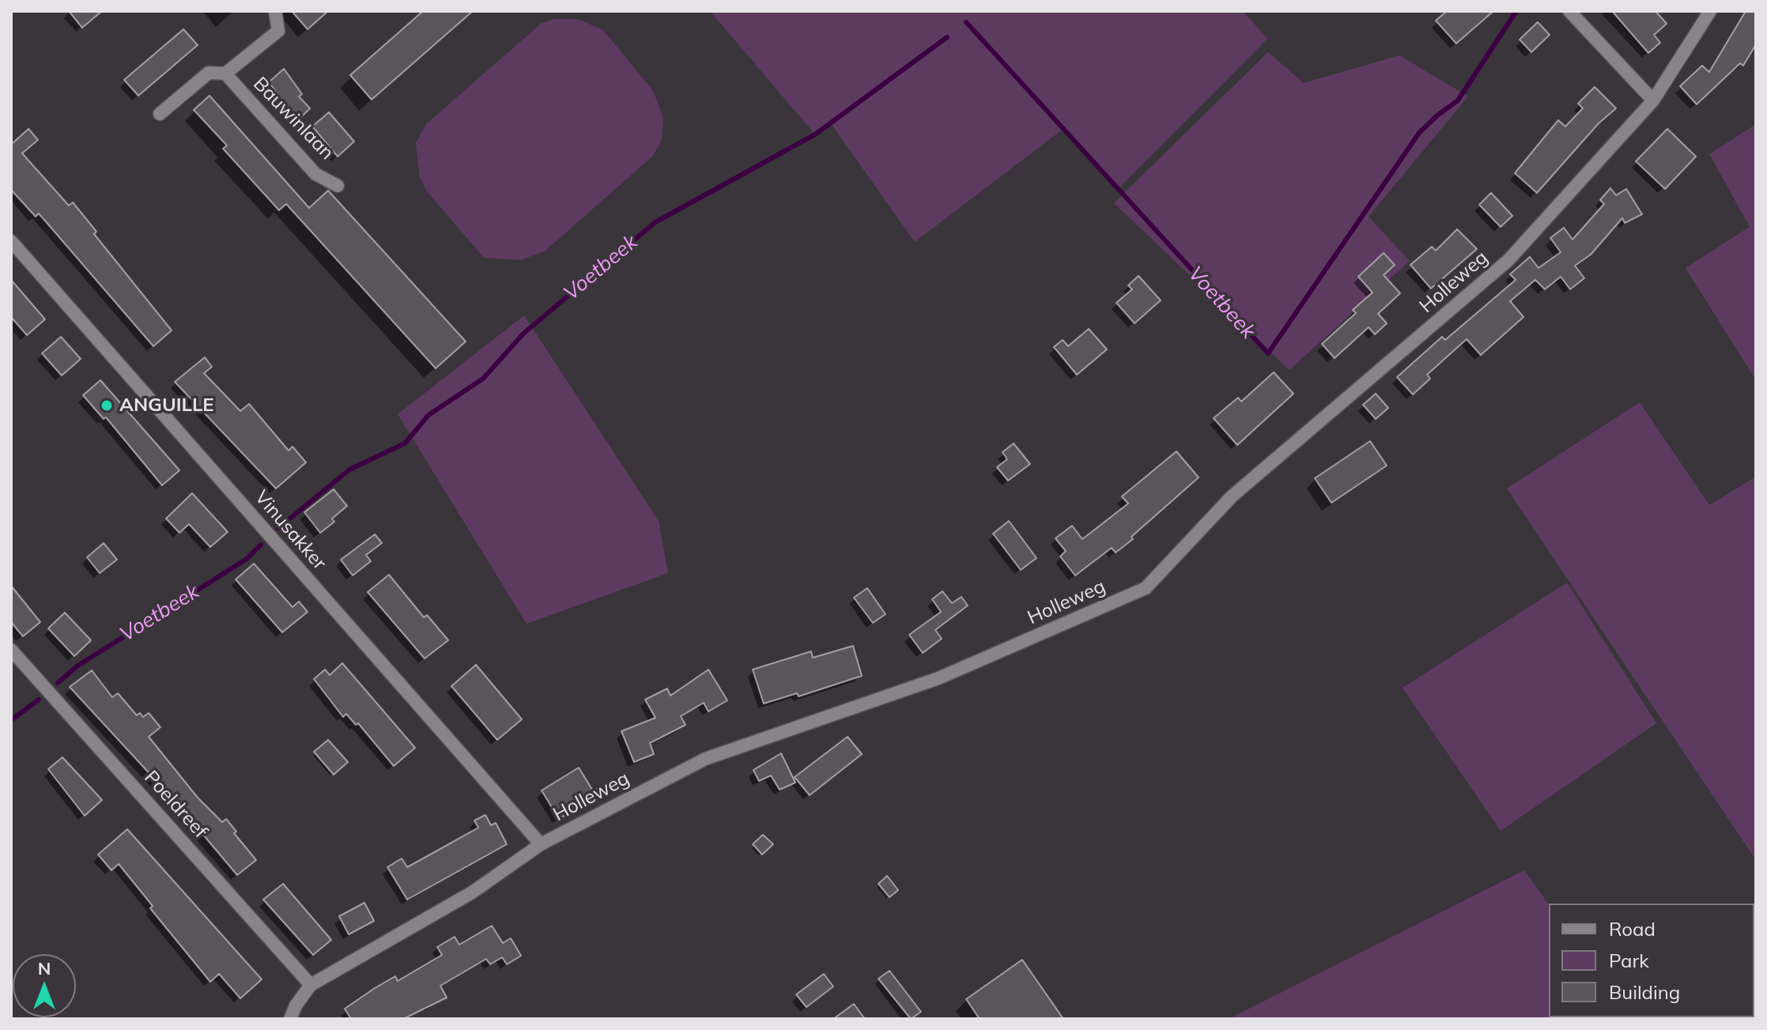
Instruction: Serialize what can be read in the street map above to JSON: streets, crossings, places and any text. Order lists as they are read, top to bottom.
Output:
{
  "streets": {
    "street": [
      "Bauwinlaan",
      "Holleweg",
      "Vinusakker",
      "Poeldreef"
    ]
  },
  "crossings": [
    ["Holleweg", "Vinusakker"],
    ["Holleweg", "Poeldreef"]
  ],
  "water": ["Voetbeek"],
  "places": ["ANGUILLE"],
  "legend": ["Road", "Park", "Building"],
  "north": "top"
}
